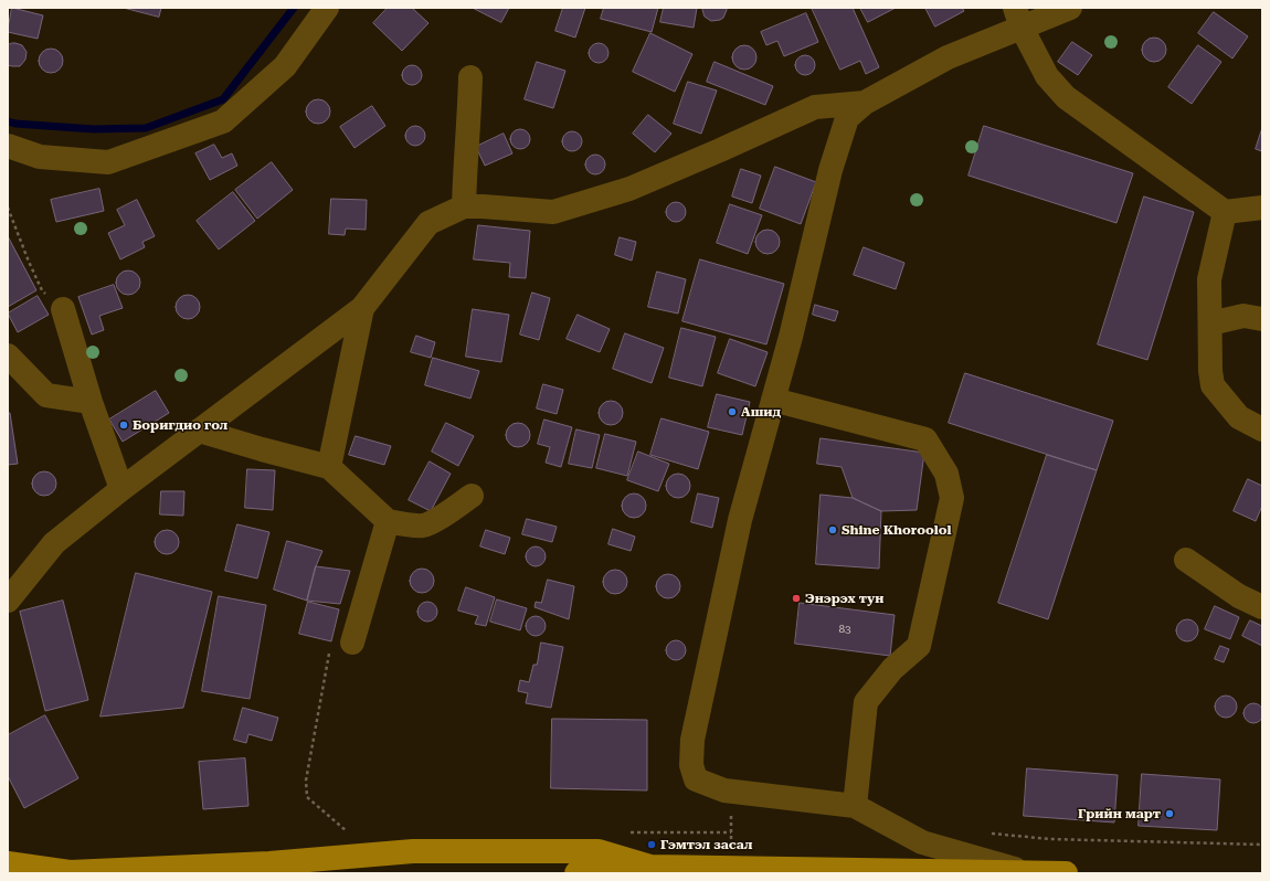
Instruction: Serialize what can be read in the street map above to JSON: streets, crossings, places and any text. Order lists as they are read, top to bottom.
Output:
{
  "places": [
    "Ашид",
    "Боригдио гол",
    "Shine Khoroolol",
    "Энэрэх тун",
    "Грийн март",
    "Гэмтэл засал"
  ],
  "house_numbers": ["83"]
}
